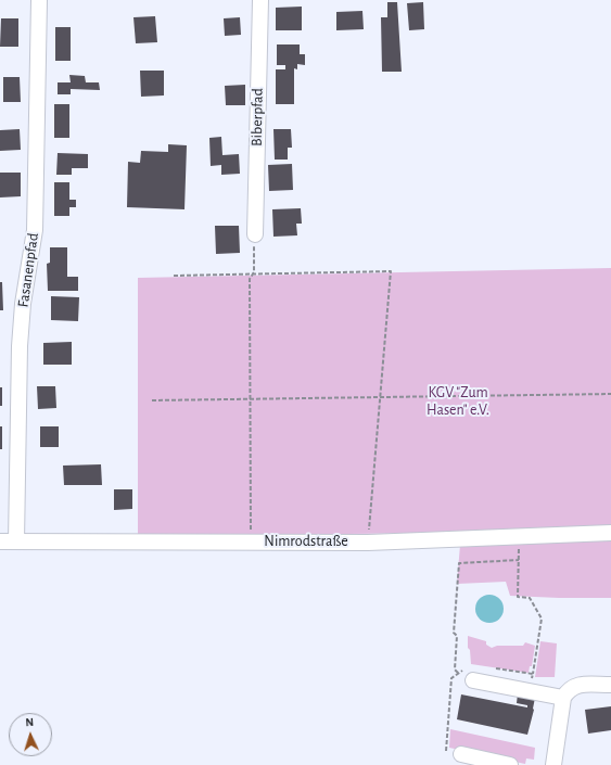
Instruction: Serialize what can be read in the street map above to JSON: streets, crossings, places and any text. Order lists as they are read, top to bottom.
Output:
{
  "streets": {
    "street": ["Biberpfad", "Fasanenpfad", "Nimrodstraße"]
  },
  "crossings": [
    ["Fasanenpfad", "Nimrodstraße"]
  ],
  "parks": ["KGV \"Zum Hasen\" e.V."],
  "north": "top"
}
